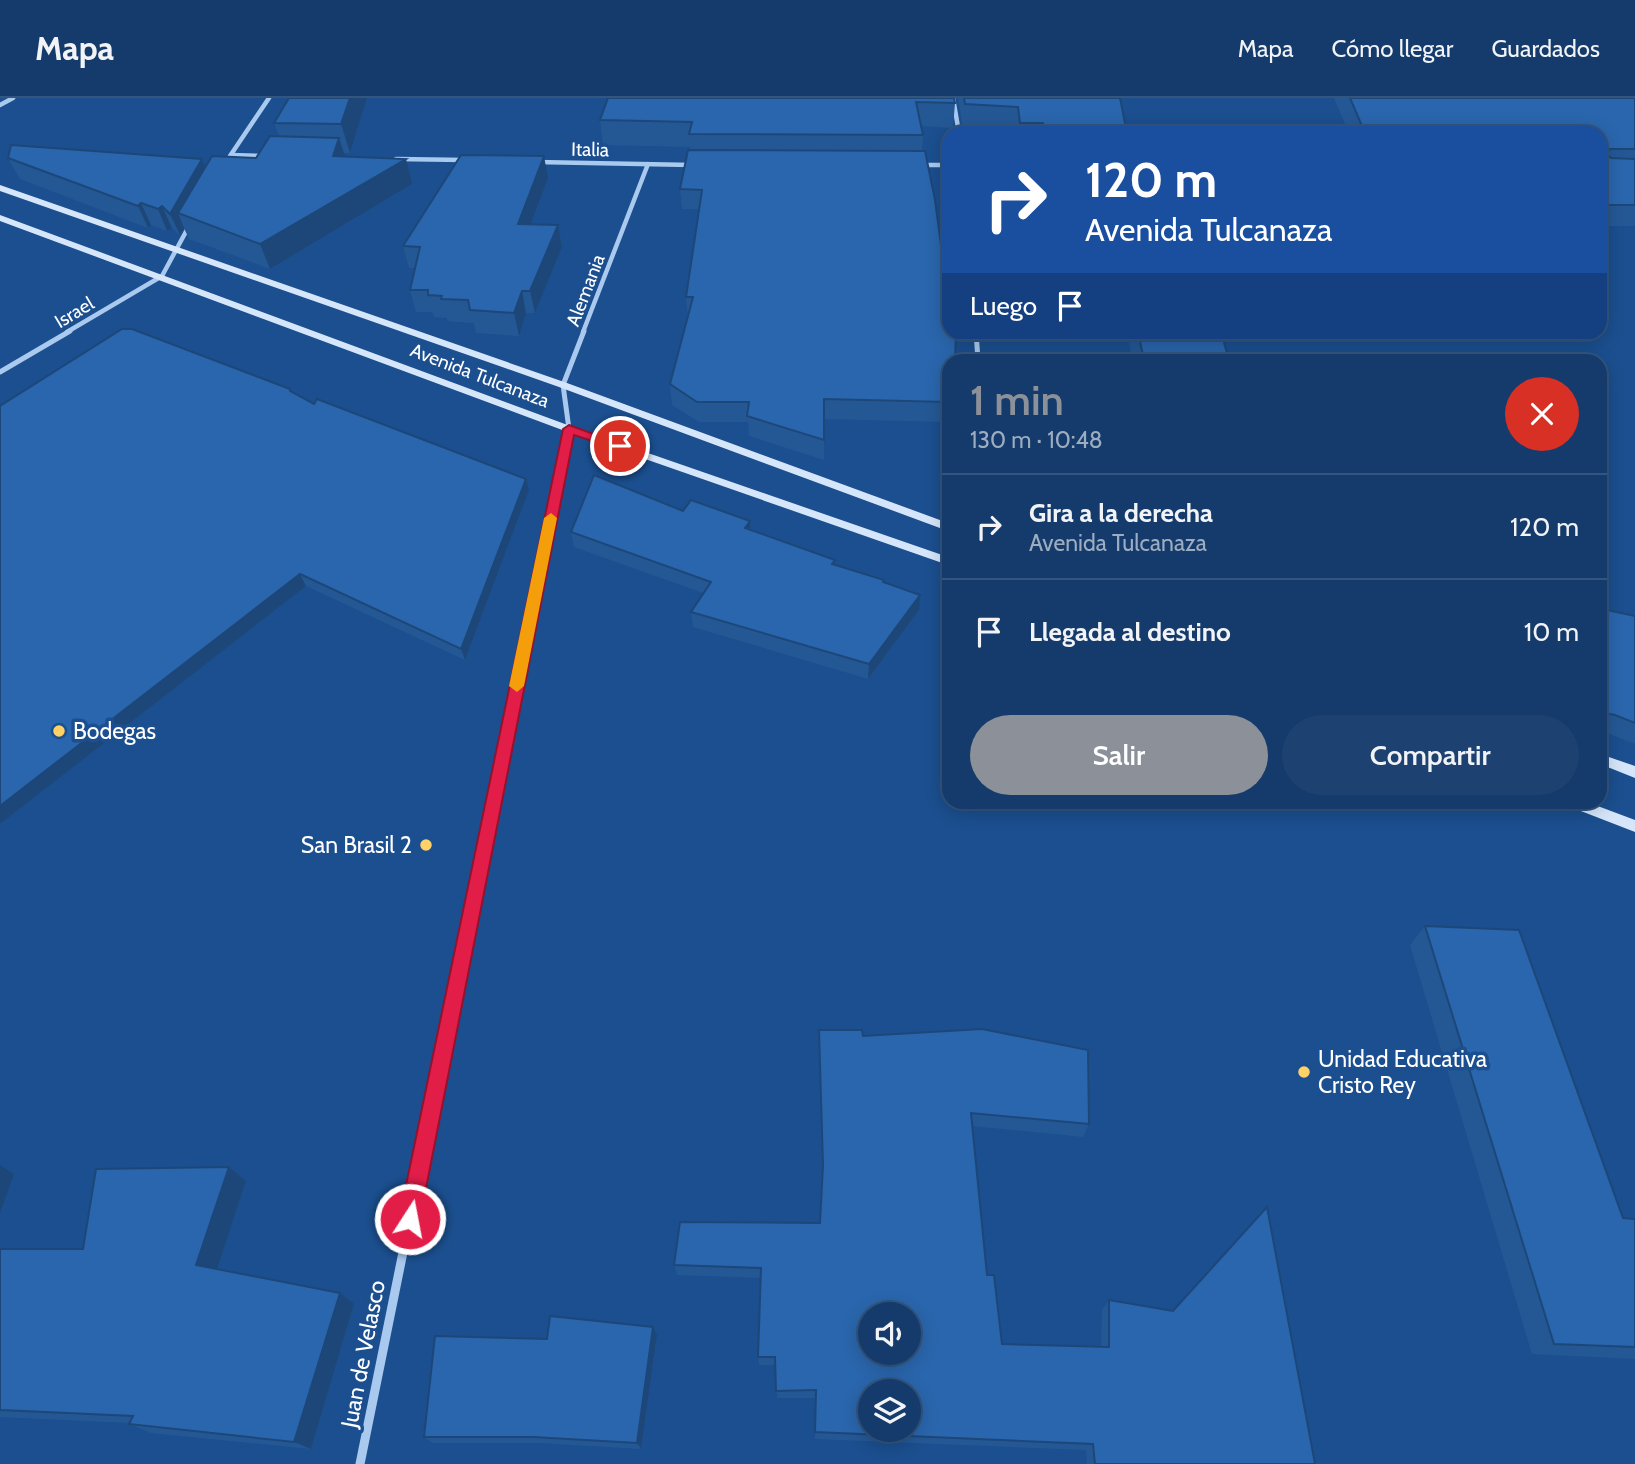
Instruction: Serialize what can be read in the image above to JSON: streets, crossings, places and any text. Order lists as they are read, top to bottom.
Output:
{
  "streets": {
    "street": [
      "Italia",
      "Alemania",
      "Israel",
      "Avenida Tulcanaza",
      "Juan de Velasco"
    ]
  },
  "crossings": [
    ["Italia", "Alemania"],
    ["Alemania", "Avenida Tulcanaza"],
    ["Alemania", "Juan de Velasco"],
    ["Israel", "Avenida Tulcanaza"],
    ["Avenida Tulcanaza", "Juan de Velasco"]
  ],
  "places": ["Bodegas", "San Brasil 2", "Unidad Educativa Cristo Rey"],
  "page": {
    "header": "Mapa",
    "nav": ["Mapa", "Cómo llegar", "Guardados"],
    "turn": ["120 m", "Avenida Tulcanaza"],
    "then": "Luego",
    "heading": ["1 min", "130 m · 10:48"],
    "list": [
      {
        "name": "Gira a la derecha",
        "note": "Avenida Tulcanaza",
        "value": "120 m"
      },
      {
        "name": "Llegada al destino",
        "value": "10 m"
      }
    ],
    "buttons": ["Salir", "Compartir"]
  }
}
